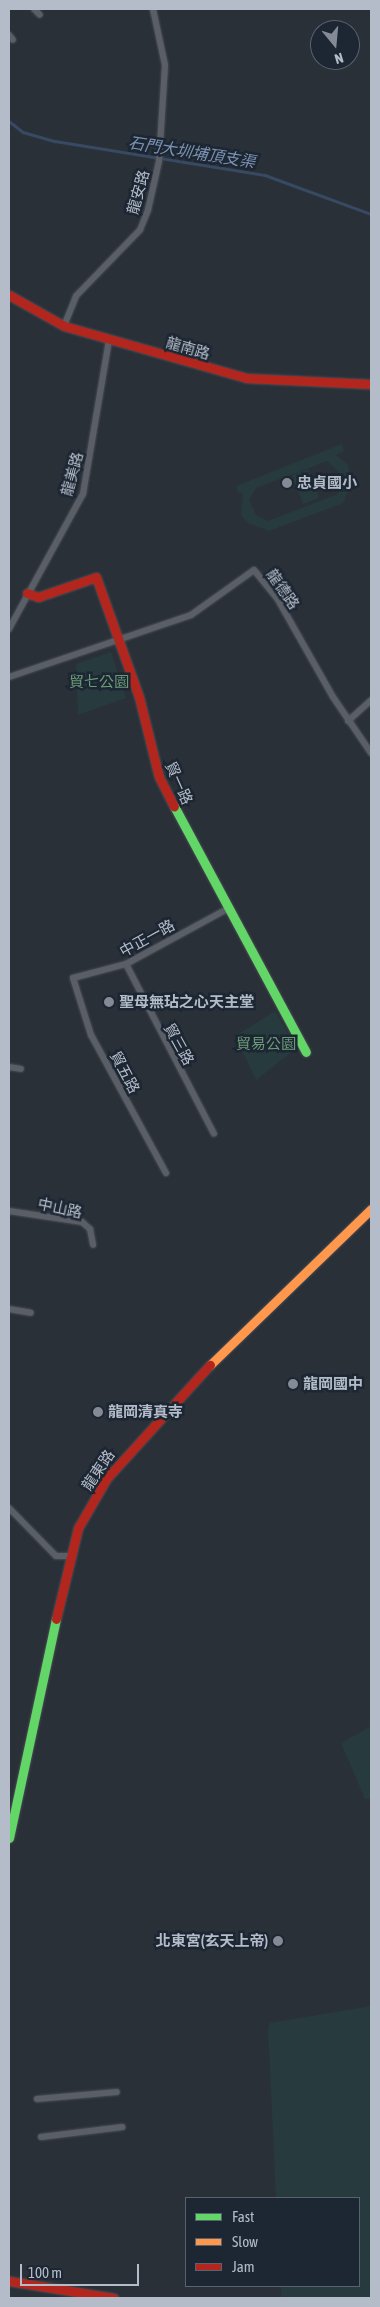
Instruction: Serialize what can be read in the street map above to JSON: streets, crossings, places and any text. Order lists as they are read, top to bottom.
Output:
{
  "streets": {
    "street": [
      "龍安路",
      "龍南路",
      "龍美路",
      "龍德路",
      "貿一路",
      "中正一路",
      "貿三路",
      "貿五路",
      "中山路",
      "龍東路"
    ]
  },
  "crossings": [
    ["龍安路", "龍南路"],
    ["龍南路", "龍美路"],
    ["龍美路", "貿一路"],
    ["龍德路", "貿一路"],
    ["貿一路", "中正一路"],
    ["中正一路", "貿三路"],
    ["中正一路", "貿五路"]
  ],
  "water": ["石門大圳埔頂支渠"],
  "parks": ["貿七公園", "貿易公園"],
  "places": [
    "忠貞國小",
    "聖母無玷之心天主堂",
    "龍岡國中",
    "龍岡清真寺",
    "北東宮(玄天上帝)"
  ],
  "legend": ["Fast", "Slow", "Jam"],
  "scale_bar": "100 m",
  "north": "bottom"
}
